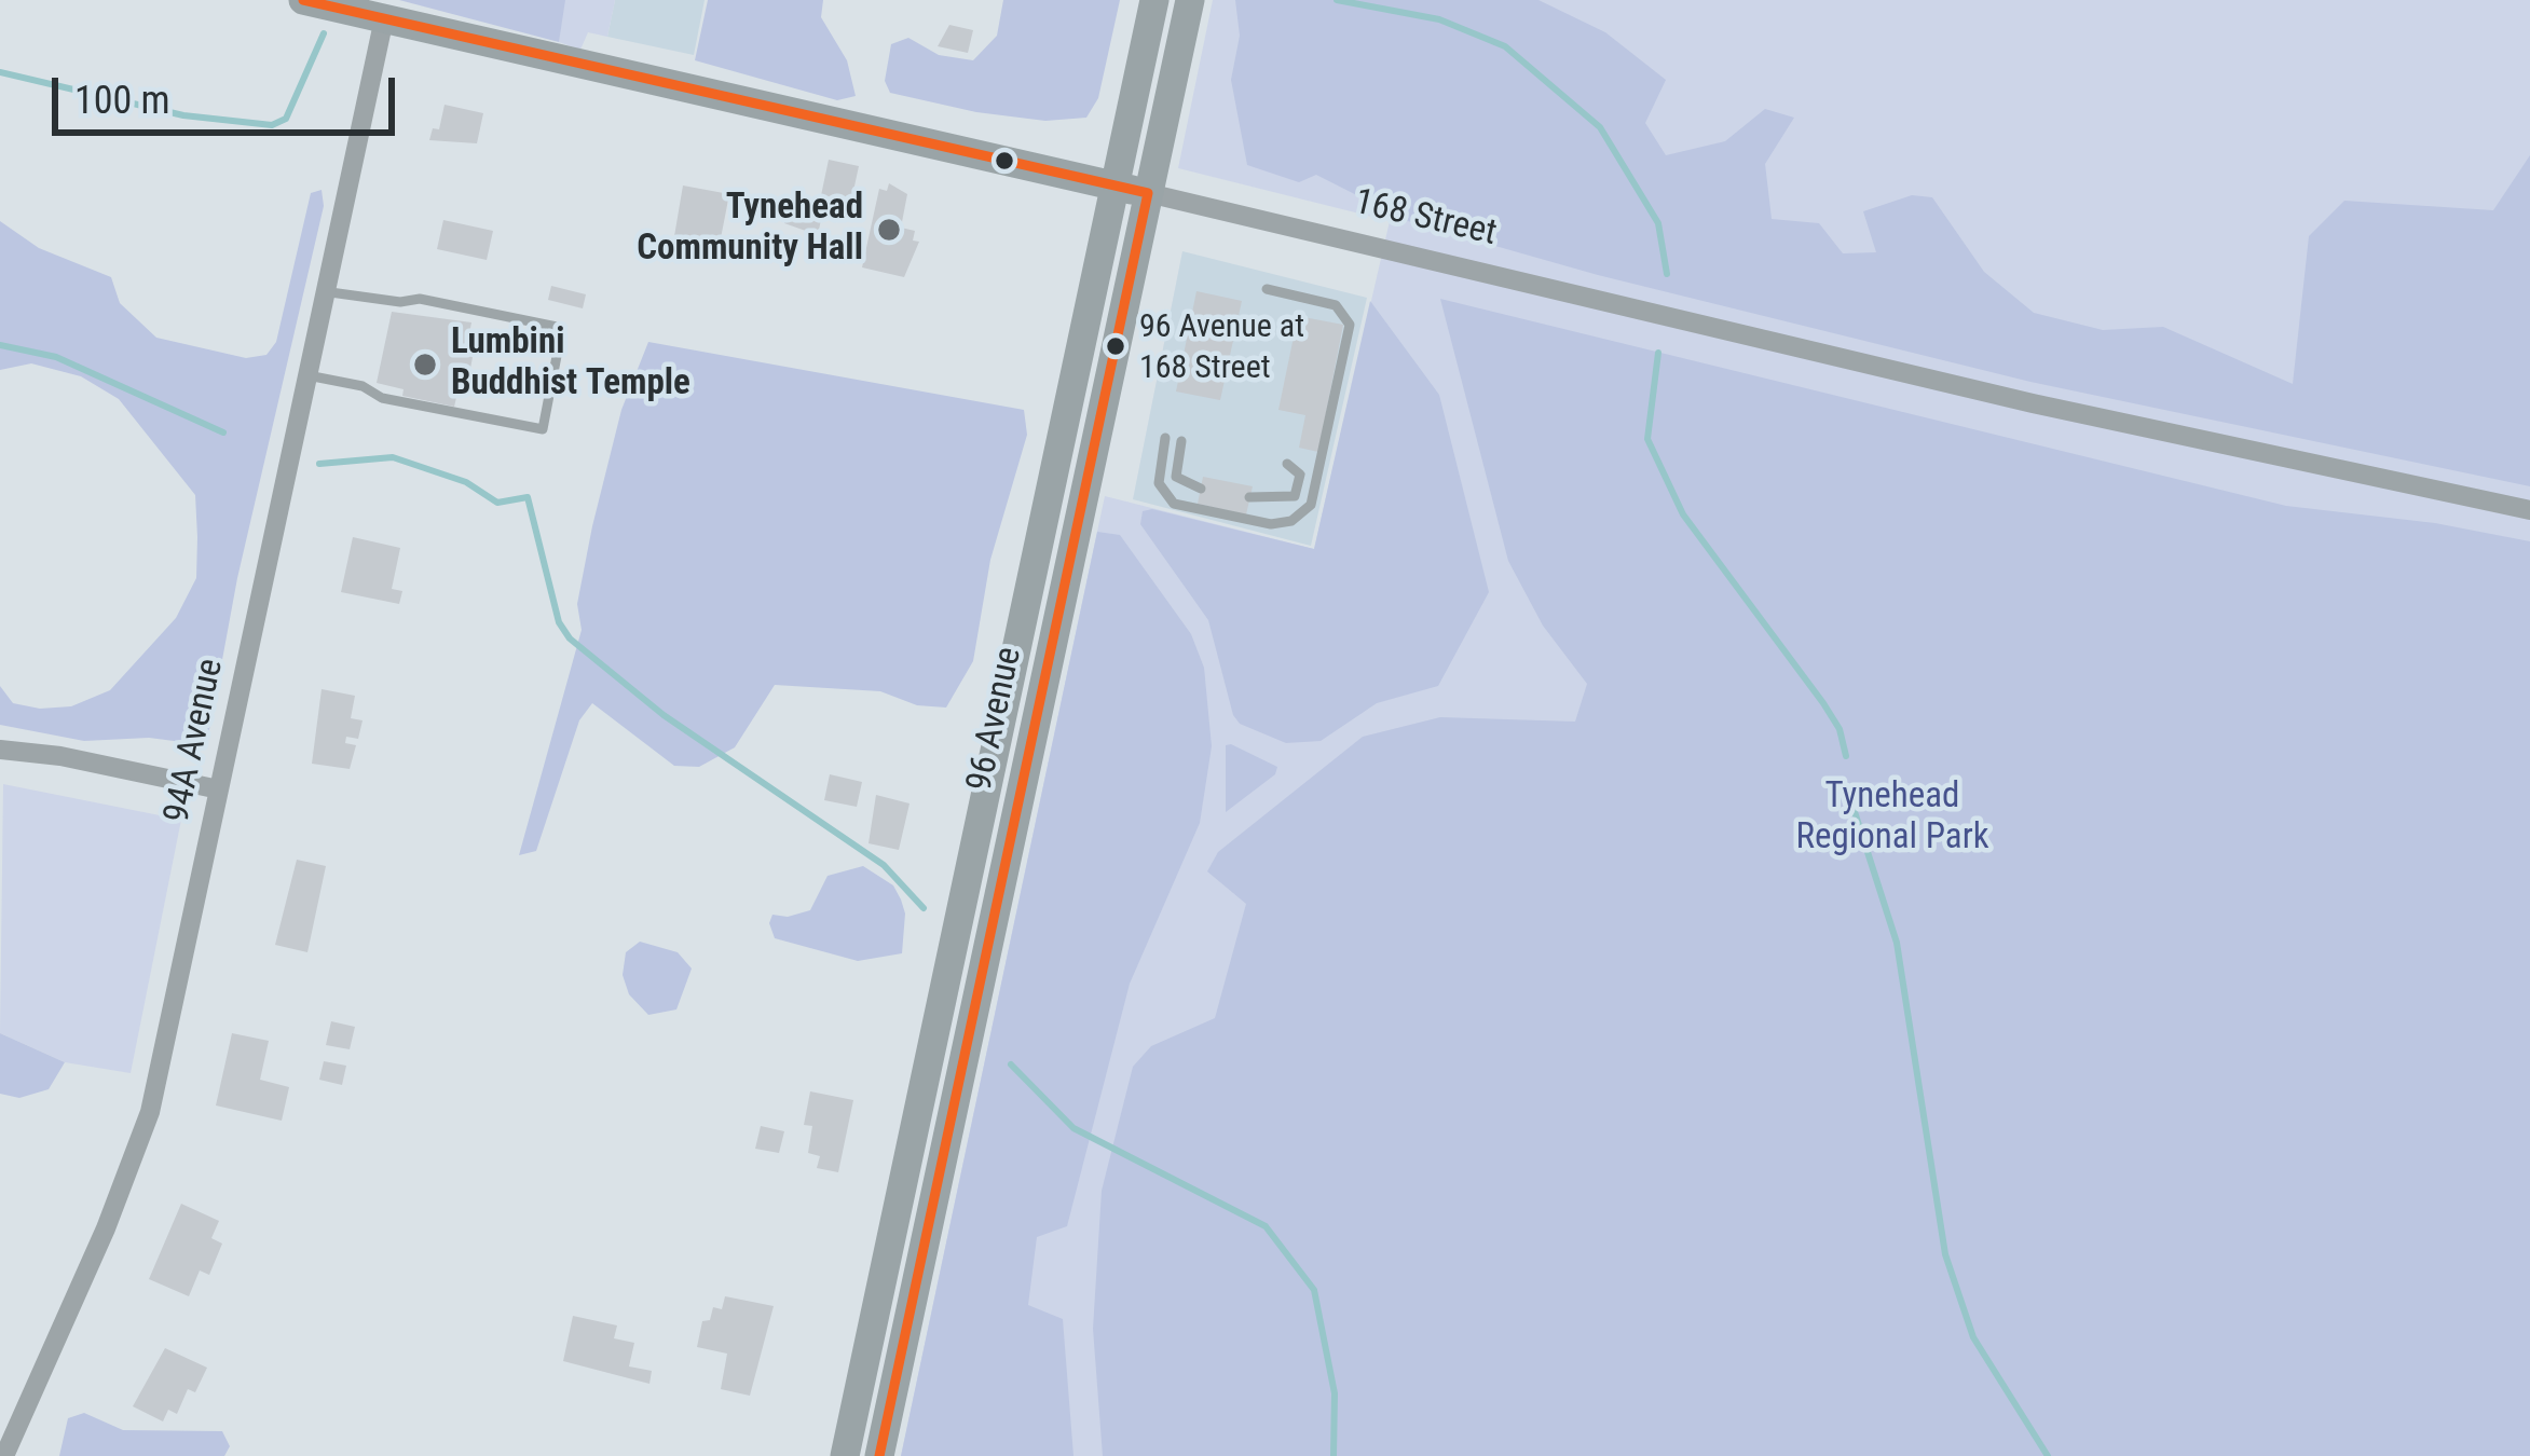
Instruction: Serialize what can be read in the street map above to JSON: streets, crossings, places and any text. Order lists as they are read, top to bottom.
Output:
{
  "streets": {
    "main road": ["168 Street", "96 Avenue"],
    "street": ["94A Avenue"]
  },
  "crossings": [
    ["168 Street", "96 Avenue"],
    ["168 Street", "94A Avenue"]
  ],
  "parks": ["Tynehead Regional Park"],
  "places": ["Tynehead Community Hall", "96 Avenue at 168 Street", "Lumbini Buddhist Temple"],
  "scale_bar": "100 m"
}
